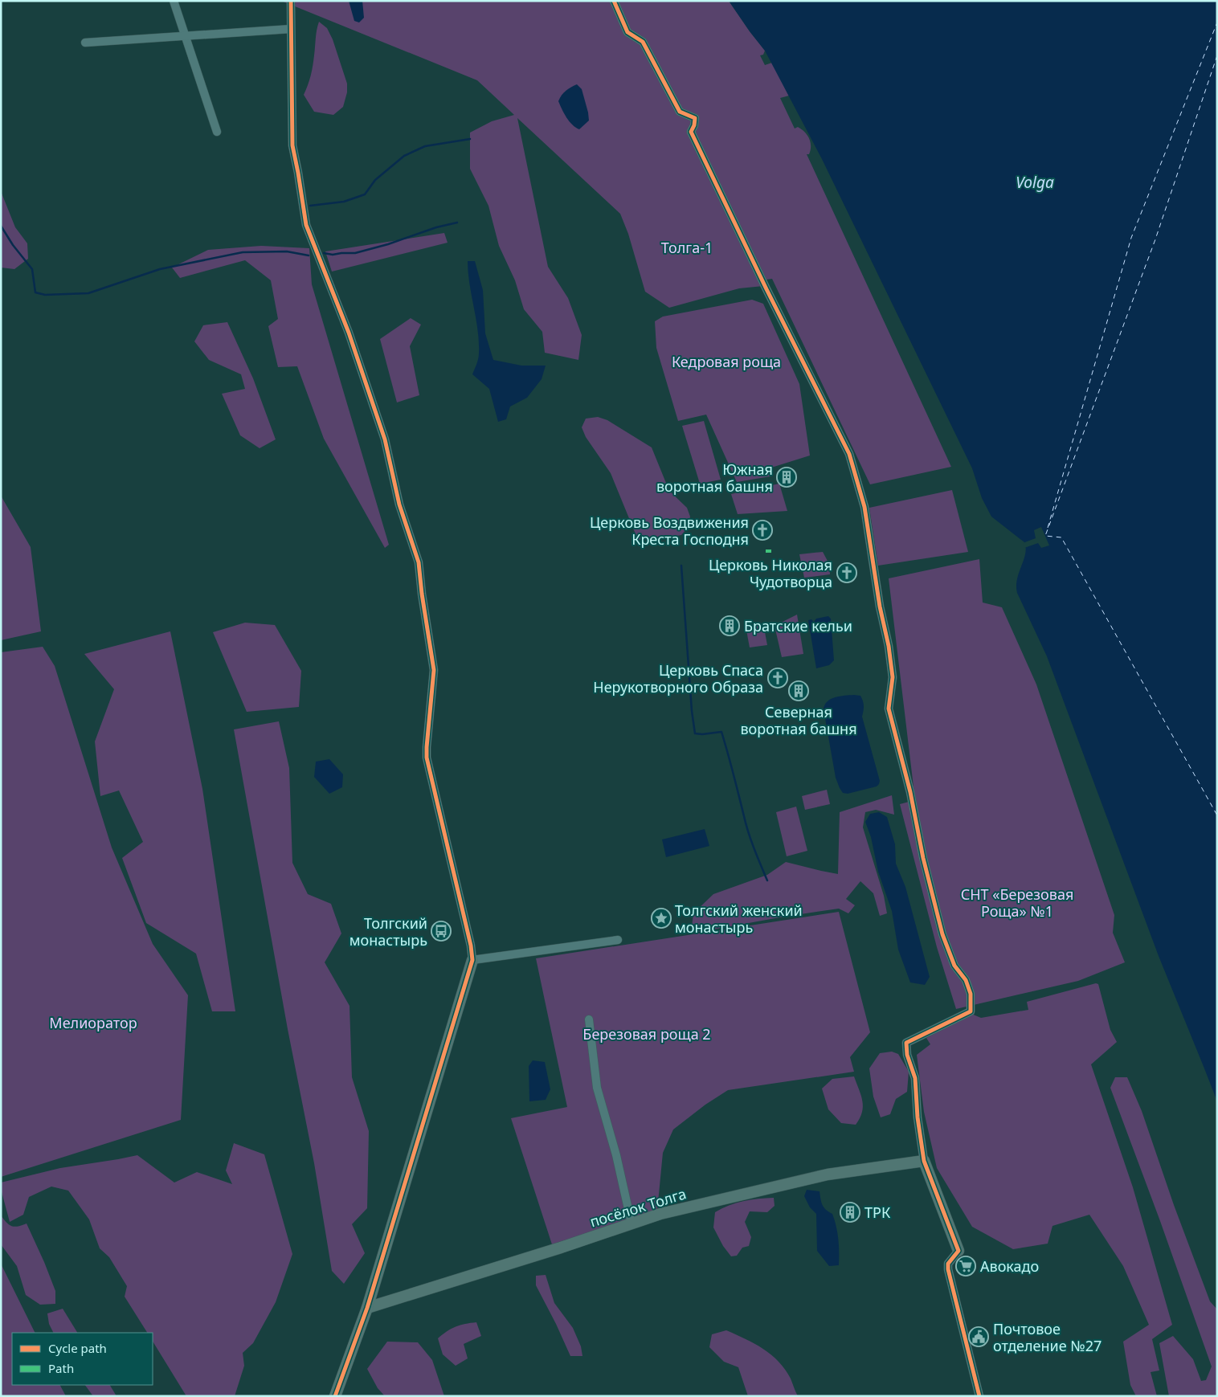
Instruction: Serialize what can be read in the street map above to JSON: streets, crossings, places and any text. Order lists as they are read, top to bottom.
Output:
{
  "streets": {
    "street": ["посёлок Толга"]
  },
  "water": ["Volga"],
  "parks": [
    "Толга-1",
    "Кедровая роща",
    "СНТ «Березовая Роща» №1",
    "Мелиоратор",
    "Березовая роща 2"
  ],
  "places": {
    "building": [
      "Южная воротная башня",
      "Братские кельи",
      "Северная воротная башня",
      "ТРК"
    ],
    "church": ["Церковь Воздвижения Креста Господня", "Церковь Николая Чудотворца", "Церковь Спаса Нерукотворного Образа"],
    "place": ["Толгский женский монастырь"],
    "bus stop": ["Толгский монастырь"],
    "supermarket": ["Авокадо"],
    "public building": ["Почтовое отделение №27"]
  },
  "legend": ["Cycle path", "Path"]
}
